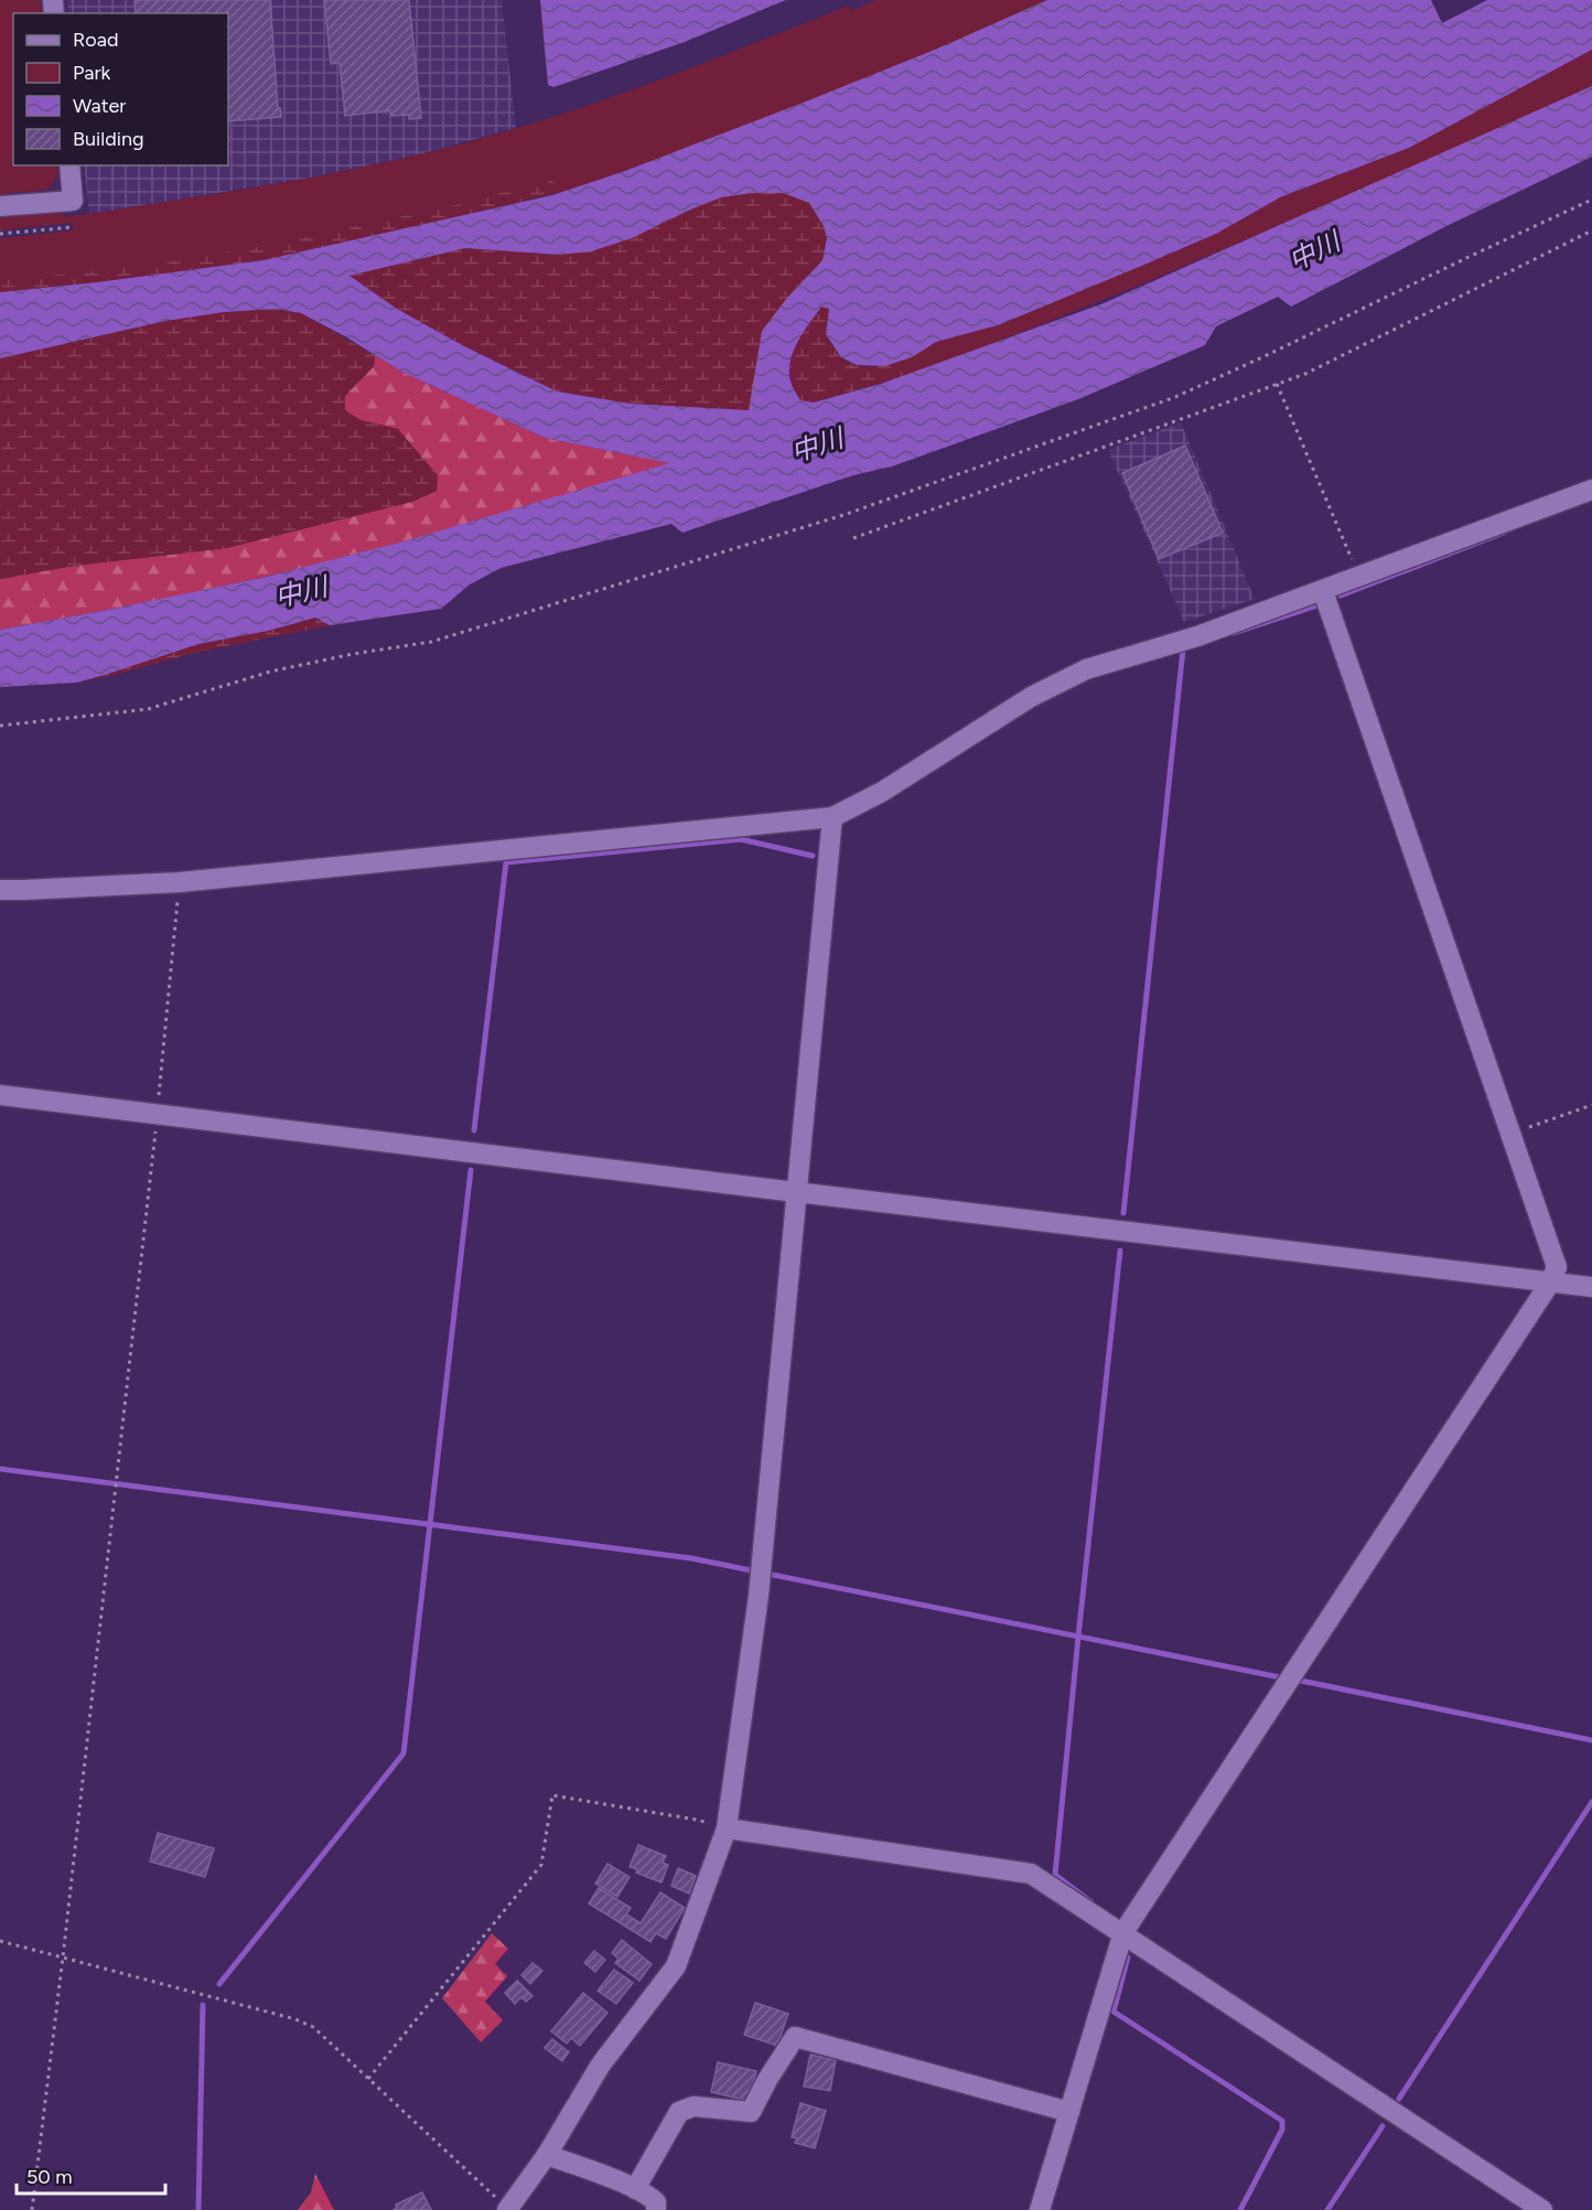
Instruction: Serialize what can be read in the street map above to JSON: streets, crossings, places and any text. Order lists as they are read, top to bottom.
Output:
{
  "water": ["中川"],
  "legend": [
    "Road",
    "Park",
    "Water",
    "Building"
  ],
  "scale_bar": "50 m"
}
